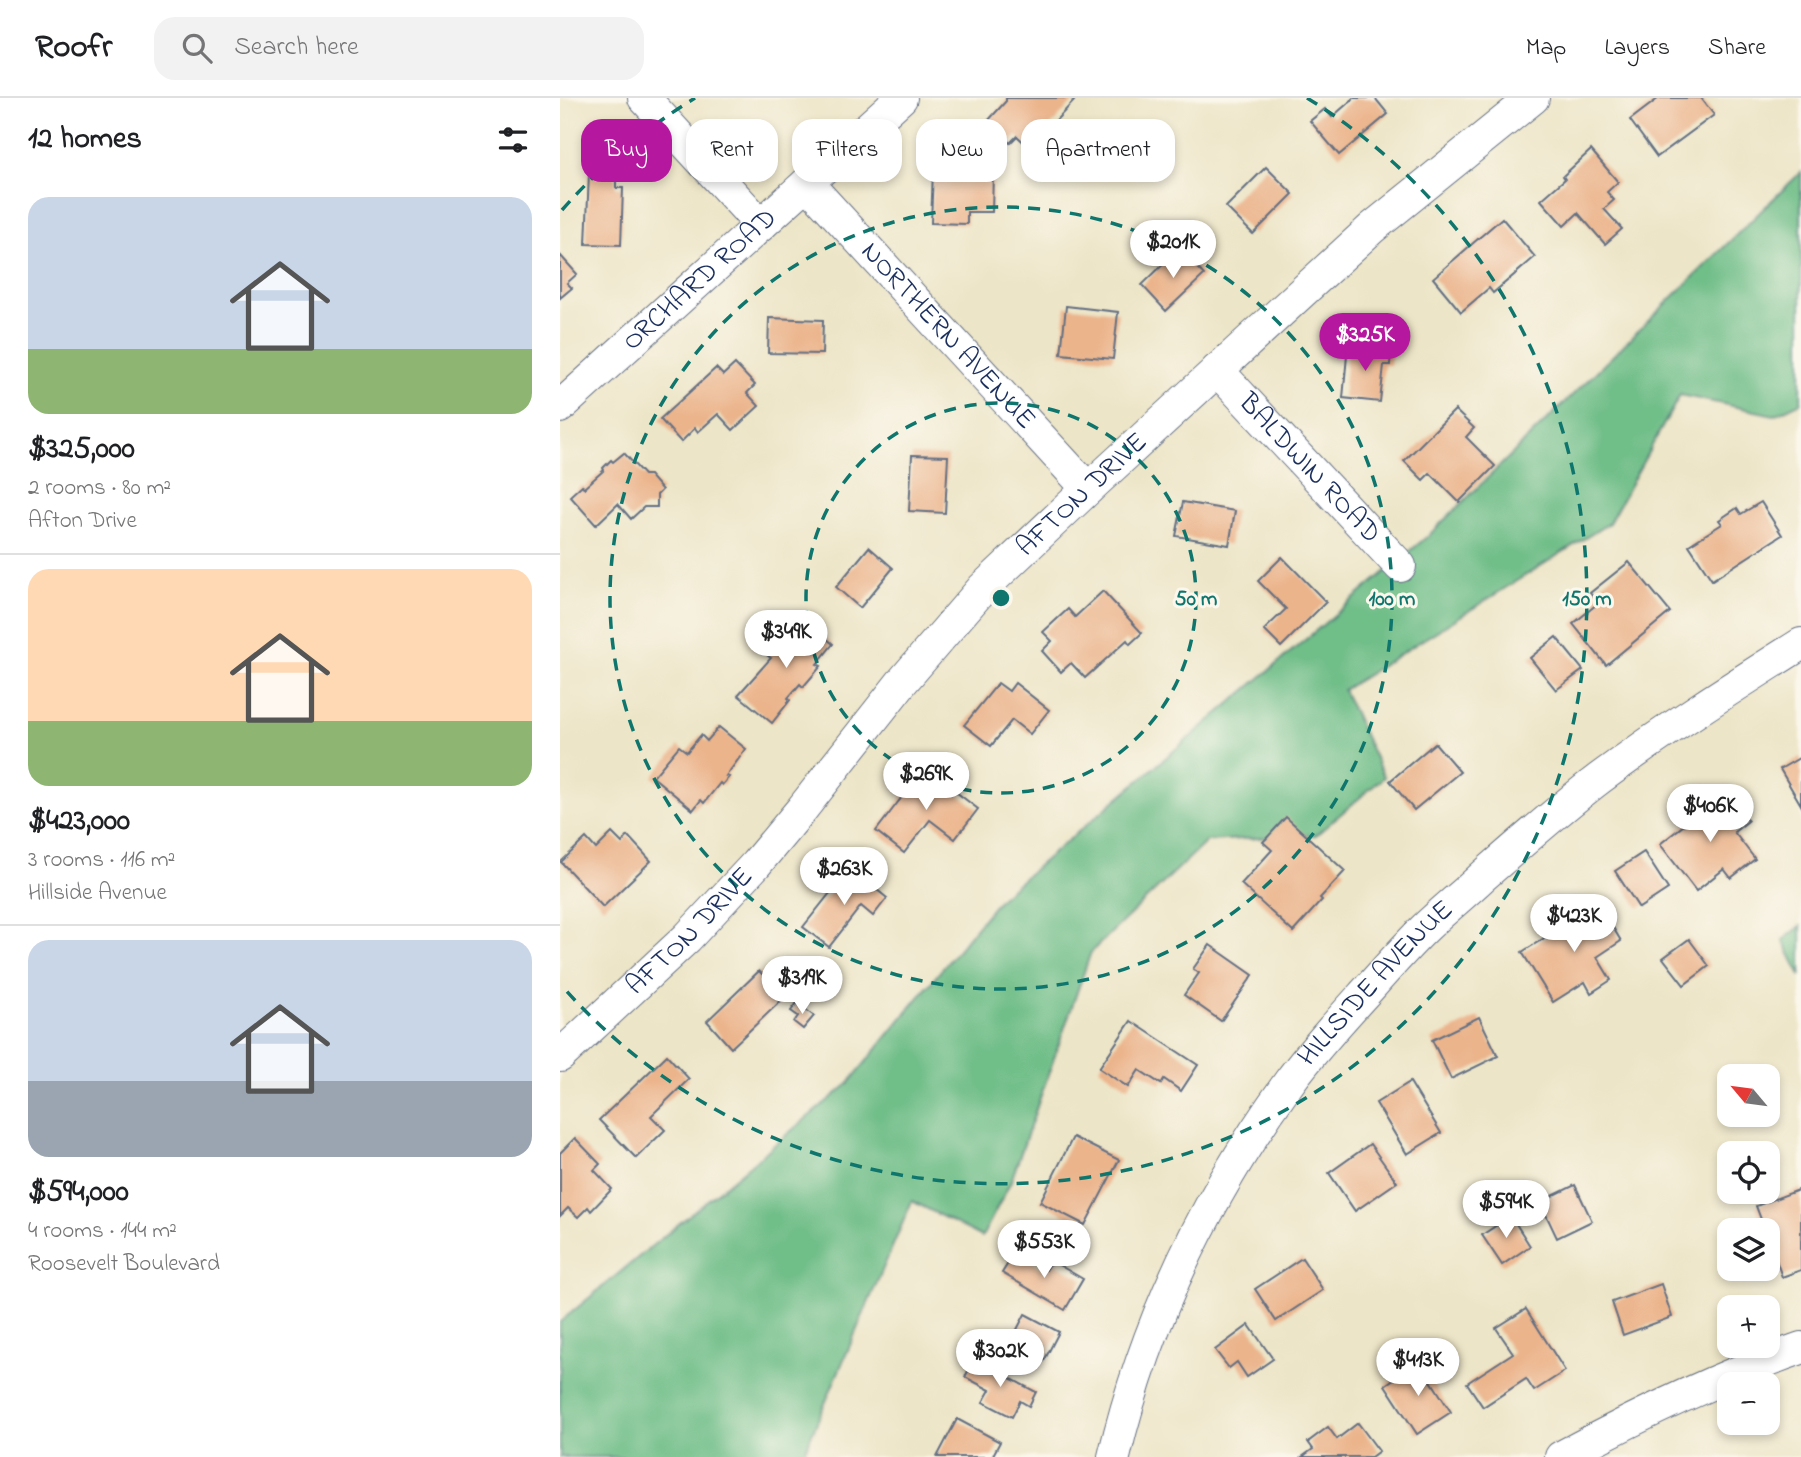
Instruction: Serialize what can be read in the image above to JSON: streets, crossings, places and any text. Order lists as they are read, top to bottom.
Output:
{
  "streets": {
    "street": [
      "ORCHARD ROAD",
      "NORTHERN AVENUE",
      "BALDWIN ROAD",
      "AFTON DRIVE",
      "HILLSIDE AVENUE"
    ]
  },
  "crossings": [
    ["ORCHARD ROAD", "NORTHERN AVENUE"],
    ["NORTHERN AVENUE", "AFTON DRIVE"],
    ["BALDWIN ROAD", "AFTON DRIVE"]
  ],
  "north": "top left",
  "page": {
    "header": "Roofr",
    "search": "Search here",
    "nav": ["Map", "Layers", "Share"],
    "heading": "12 homes",
    "chip": [
      "Buy",
      "Rent",
      "Filters",
      "New",
      "Apartment"
    ],
    "list": [
      {
        "name": "$325,000",
        "note": "2 rooms · 80 m² · Afton Drive"
      },
      {
        "name": "$423,000",
        "note": "3 rooms · 116 m² · Hillside Avenue"
      },
      {
        "name": "$594,000",
        "note": "4 rooms · 144 m² · Roosevelt Boulevard"
      }
    ],
    "price": [
      "$201K",
      "$325K",
      "$349K",
      "$269K",
      "$406K",
      "$263K",
      "$423K",
      "$319K",
      "$594K",
      "$553K",
      "$302K",
      "$413K"
    ],
    "map_buttons": ["+", "−"]
  },
  "rings": ["50 m", "100 m", "150 m"]
}
